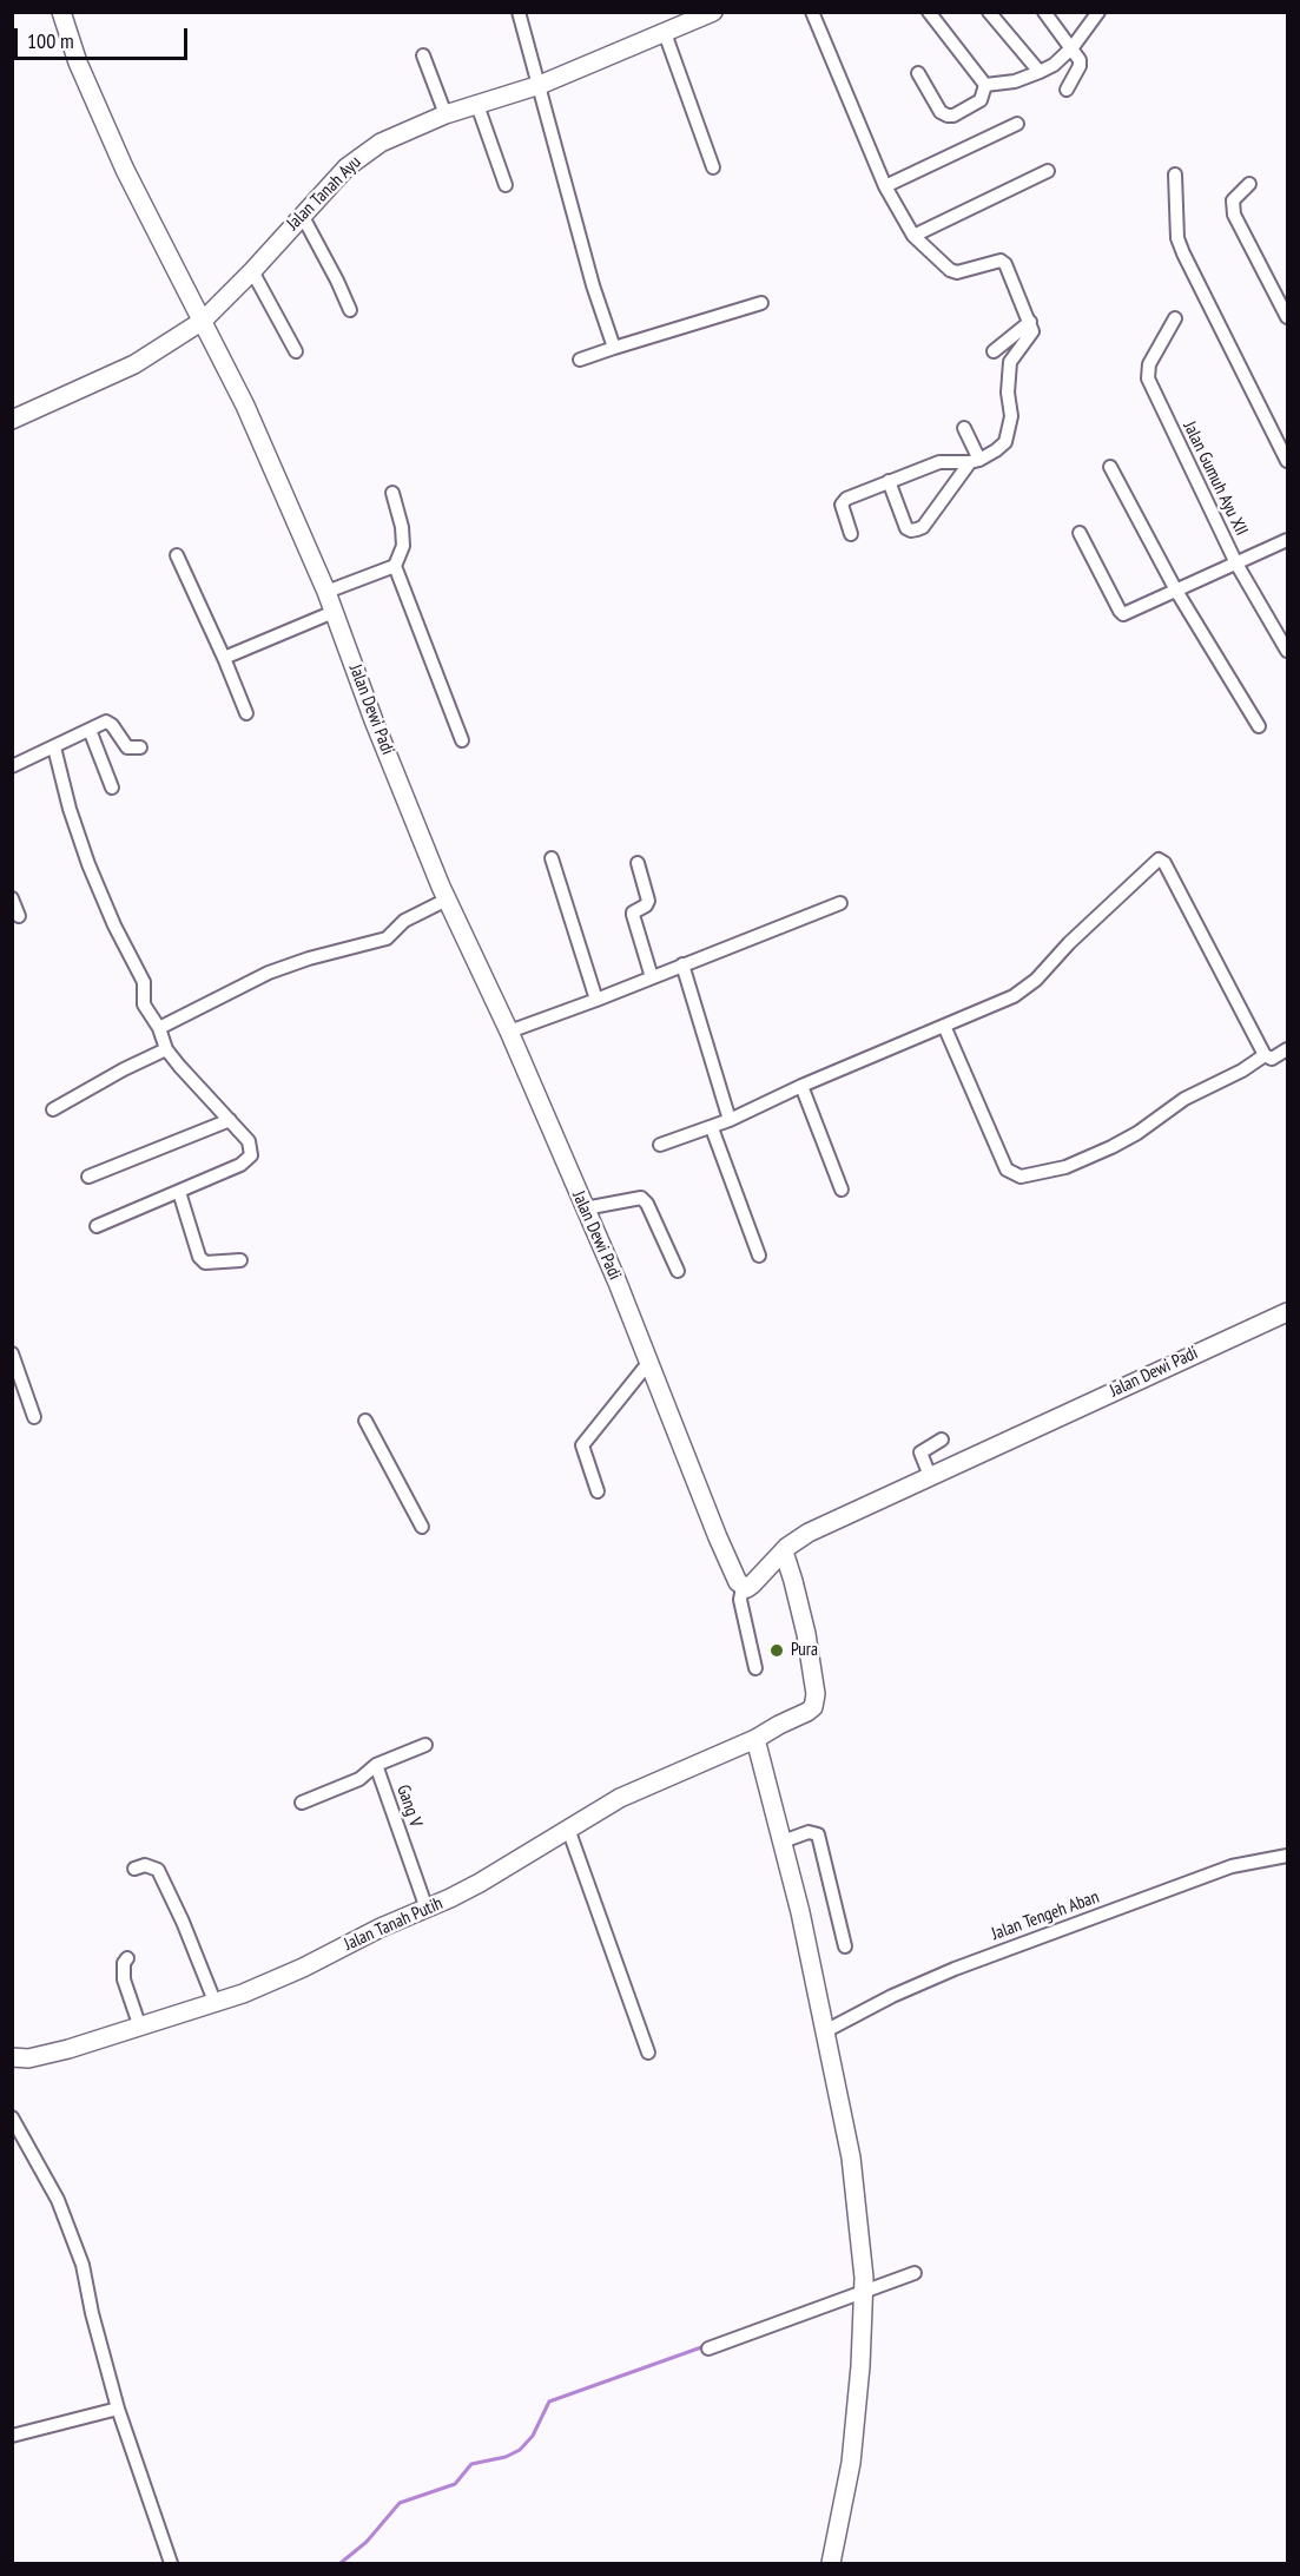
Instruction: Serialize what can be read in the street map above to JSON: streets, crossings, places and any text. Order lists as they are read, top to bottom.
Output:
{
  "streets": {
    "street": [
      "Jalan Tanah Ayu",
      "Jalan Gumuh Ayu XII",
      "Jalan Dewi Padi",
      "Gang V",
      "Jalan Tengeh Aban",
      "Jalan Tanah Putih"
    ]
  },
  "crossings": [
    ["Jalan Tanah Ayu", "Jalan Dewi Padi"],
    ["Jalan Dewi Padi", "Jalan Tanah Putih"],
    ["Gang V", "Jalan Tanah Putih"]
  ],
  "places": ["Pura"],
  "scale_bar": "100 m"
}
